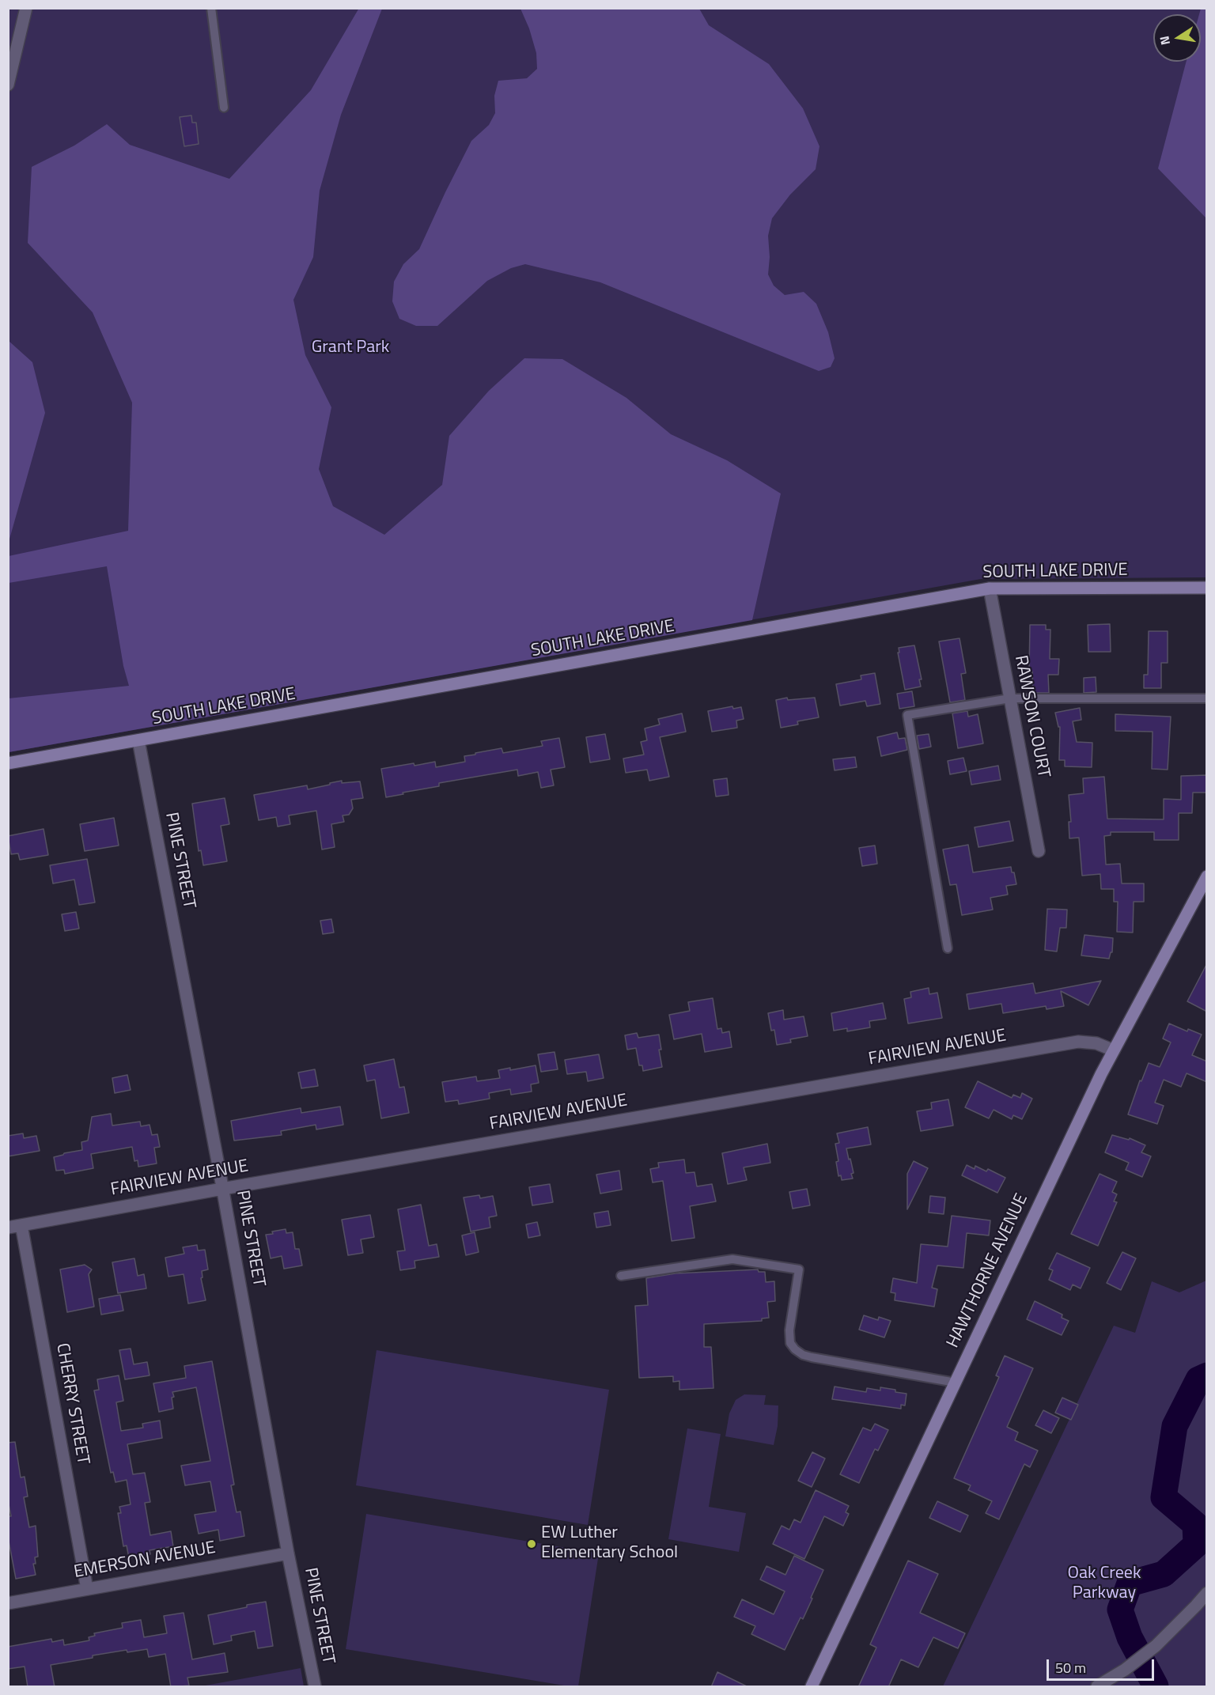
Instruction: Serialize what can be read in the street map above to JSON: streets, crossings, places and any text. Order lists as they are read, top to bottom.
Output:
{
  "streets": {
    "street": [
      "SOUTH LAKE DRIVE",
      "RAWSON COURT",
      "PINE STREET",
      "FAIRVIEW AVENUE",
      "HAWTHORNE AVENUE",
      "CHERRY STREET",
      "EMERSON AVENUE"
    ]
  },
  "crossings": [
    ["SOUTH LAKE DRIVE", "RAWSON COURT"],
    ["SOUTH LAKE DRIVE", "PINE STREET"],
    ["PINE STREET", "FAIRVIEW AVENUE"],
    ["PINE STREET", "EMERSON AVENUE"],
    ["FAIRVIEW AVENUE", "HAWTHORNE AVENUE"],
    ["FAIRVIEW AVENUE", "CHERRY STREET"],
    ["CHERRY STREET", "EMERSON AVENUE"]
  ],
  "parks": ["Grant Park", "Oak Creek Parkway"],
  "places": ["EW Luther Elementary School"],
  "scale_bar": "50 m",
  "north": "left"
}
